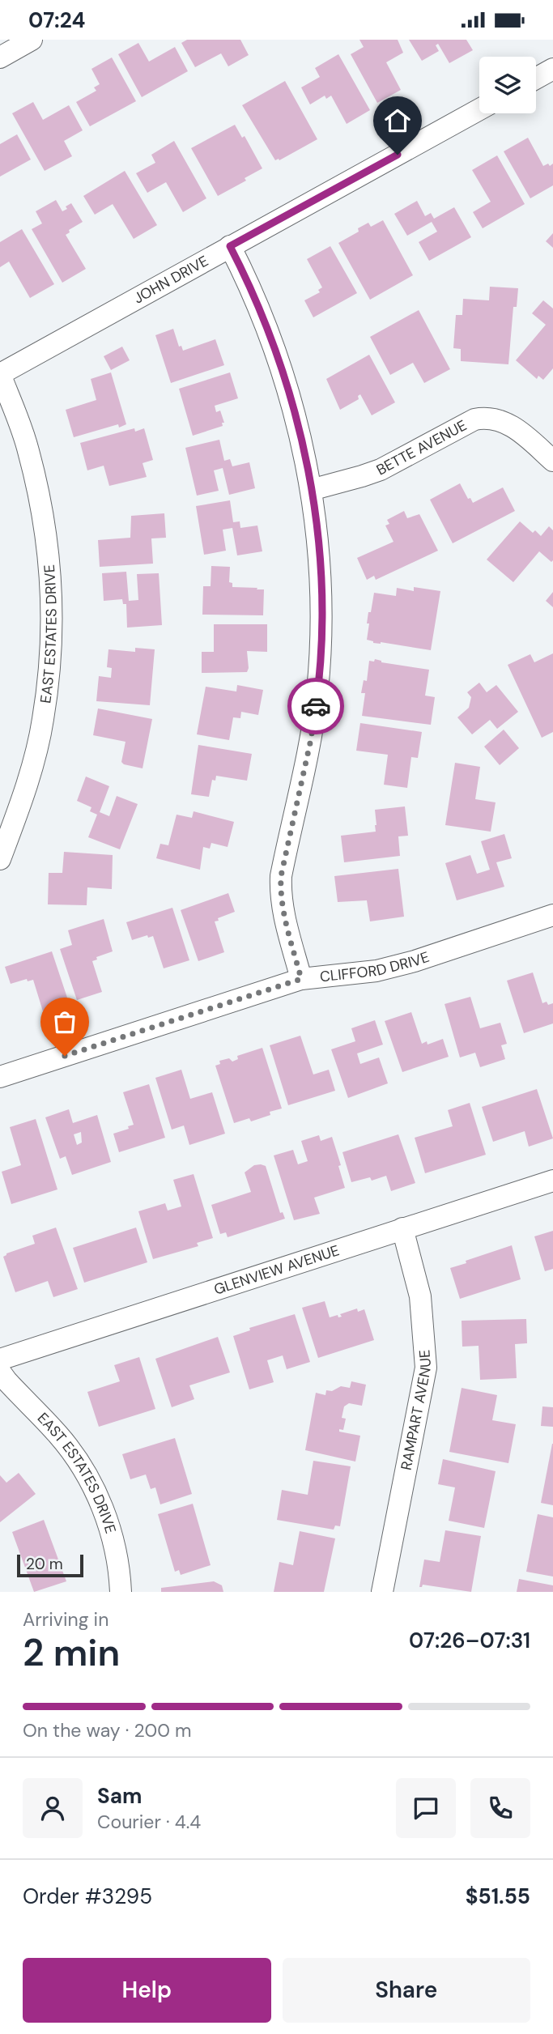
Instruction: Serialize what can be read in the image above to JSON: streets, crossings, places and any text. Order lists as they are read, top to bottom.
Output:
{
  "streets": {
    "street": [
      "JOHN DRIVE",
      "BETTE AVENUE",
      "EAST ESTATES DRIVE",
      "CLIFFORD DRIVE",
      "GLENVIEW AVENUE",
      "RAMPART AVENUE"
    ]
  },
  "crossings": [
    ["JOHN DRIVE", "EAST ESTATES DRIVE"],
    ["GLENVIEW AVENUE", "RAMPART AVENUE"]
  ],
  "scale_bar": "20 m",
  "page": {
    "status": "07:24",
    "scale": "20 m",
    "heading": ["2 min", "Arriving in", "07:26–07:31"],
    "panel": [
      "Sam",
      "Courier · 4.4",
      "Order #3295",
      "$51.55"
    ],
    "bar": "On the way · 200 m",
    "buttons": ["Help", "Share"]
  }
}
